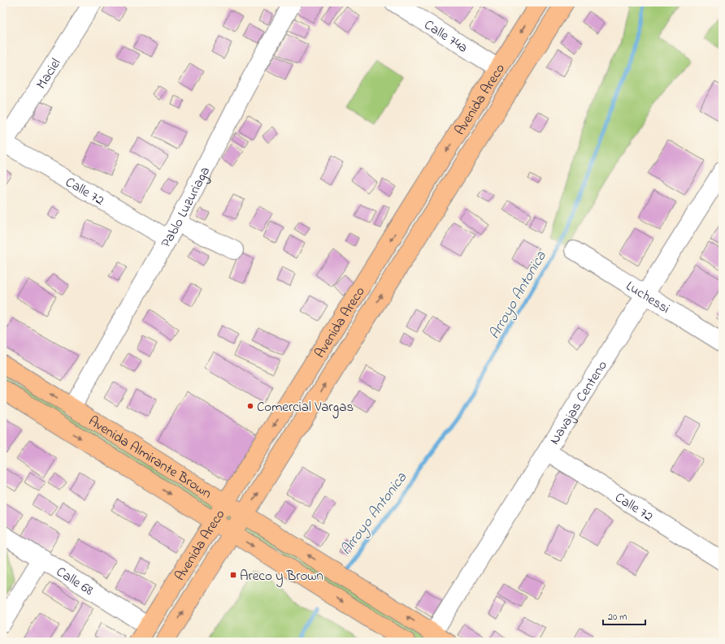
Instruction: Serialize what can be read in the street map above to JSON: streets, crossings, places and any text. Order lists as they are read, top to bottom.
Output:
{
  "streets": {
    "main road": ["Avenida Areco", "Avenida Almirante Brown"],
    "street": [
      "Calle 74a",
      "Maciel",
      "Calle 72",
      "Pablo Luzuriaga",
      "Luchessi",
      "Navajas Centeno",
      "Calle 68"
    ]
  },
  "crossings": [
    ["Calle 74a", "Avenida Areco"],
    ["Maciel", "Calle 72"],
    ["Avenida Areco", "Avenida Almirante Brown"],
    ["Avenida Areco", "Calle 68"],
    ["Calle 72", "Pablo Luzuriaga"],
    ["Calle 72", "Navajas Centeno"],
    ["Pablo Luzuriaga", "Avenida Almirante Brown"],
    ["Luchessi", "Navajas Centeno"],
    ["Navajas Centeno", "Avenida Almirante Brown"]
  ],
  "water": ["Arroyo Antonica"],
  "places": {
    "other": ["Comercial Vargas"],
    "transit": ["Areco y Brown"]
  },
  "scale_bar": "20 m"
}
